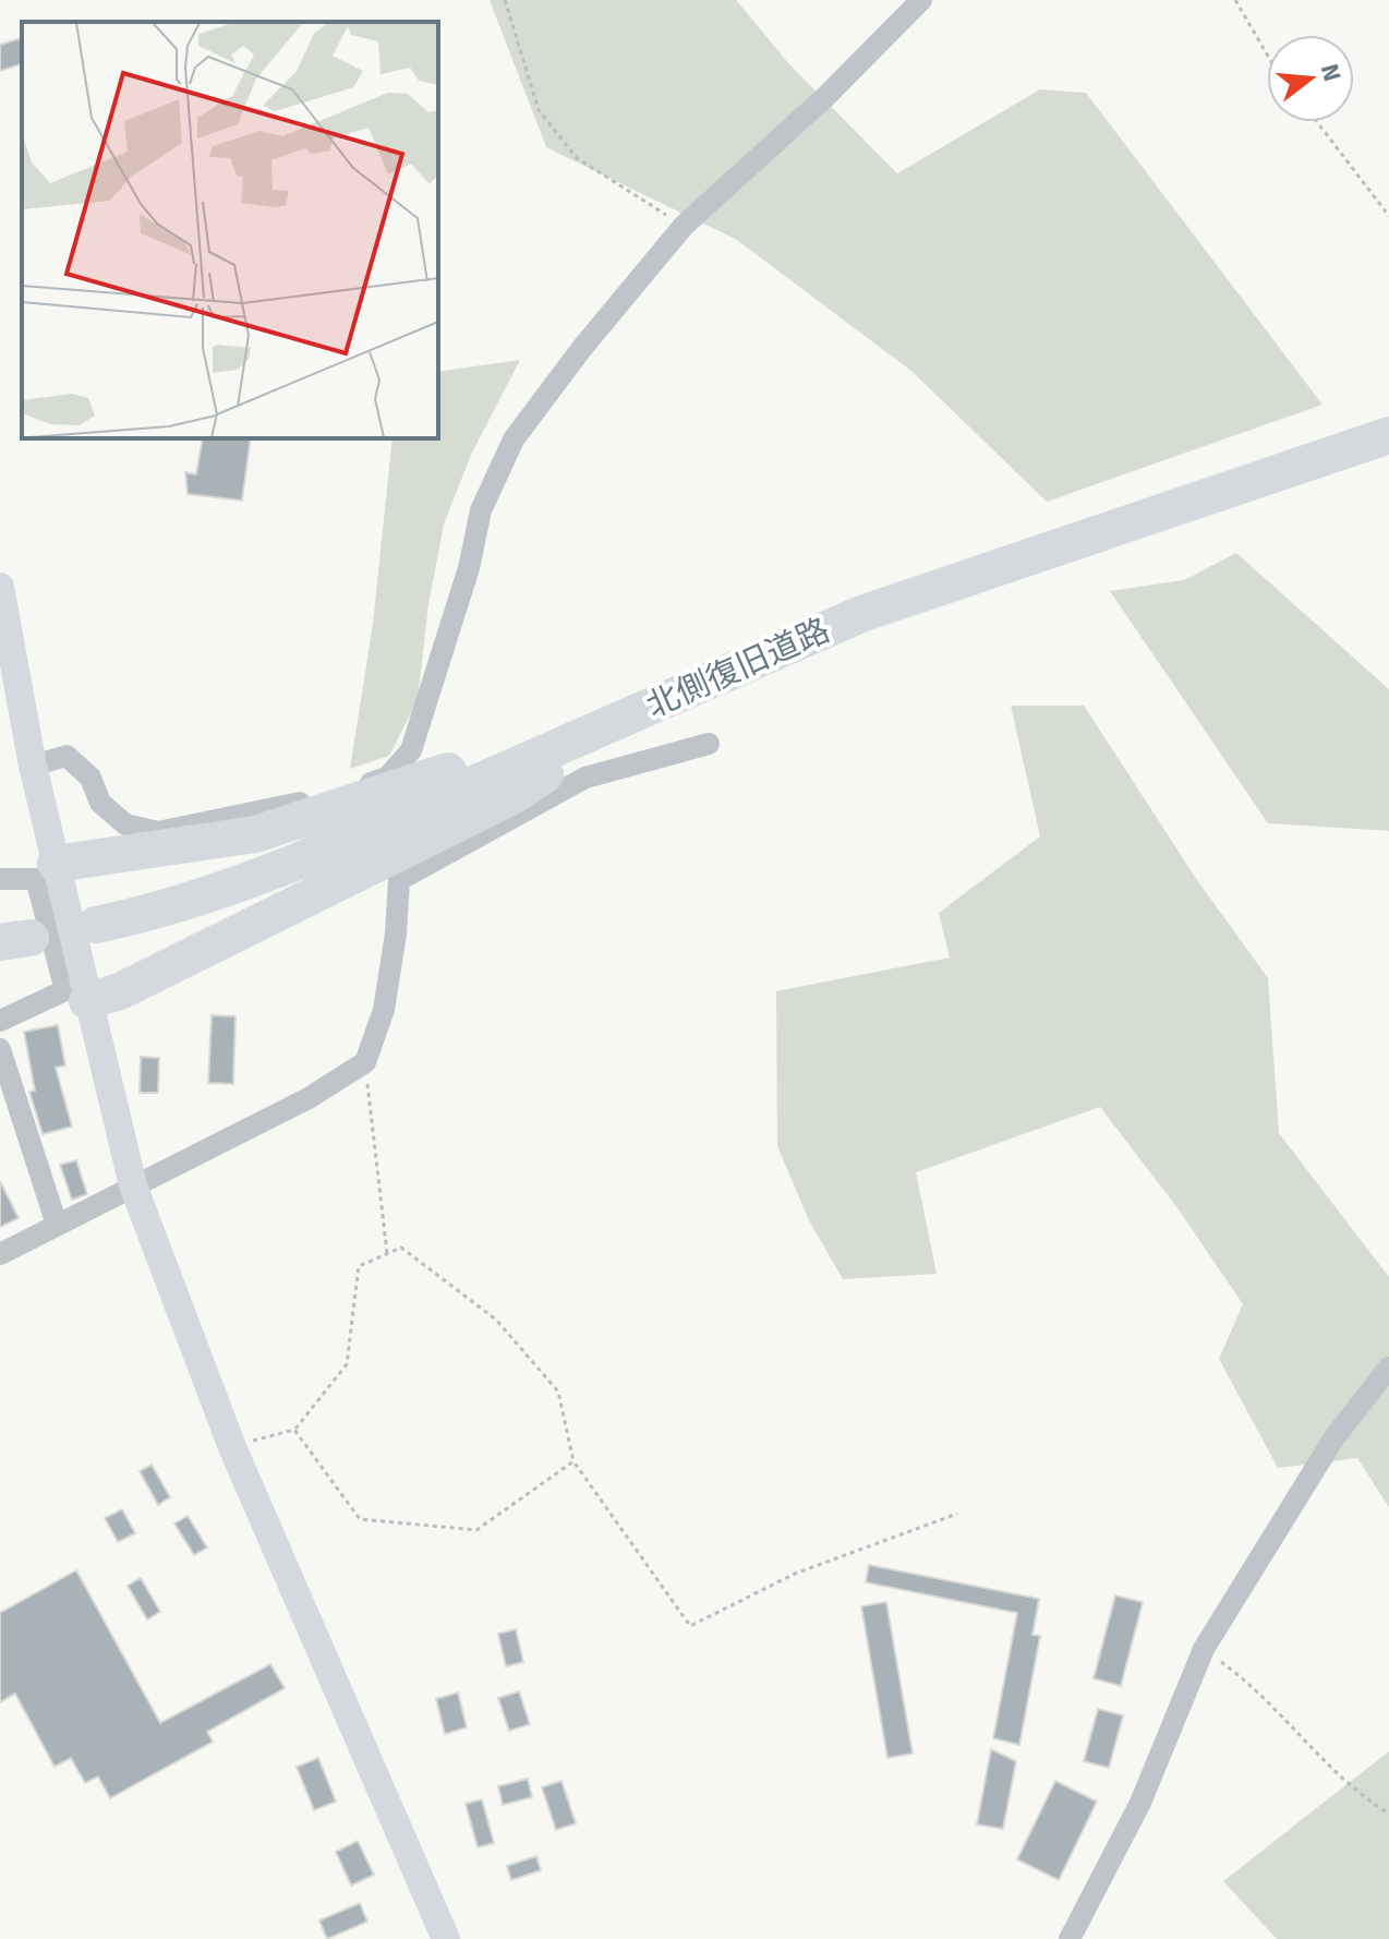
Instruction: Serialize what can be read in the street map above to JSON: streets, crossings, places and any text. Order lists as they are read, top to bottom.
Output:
{
  "streets": {
    "highway": ["北側復旧道路"]
  },
  "north": "right"
}
